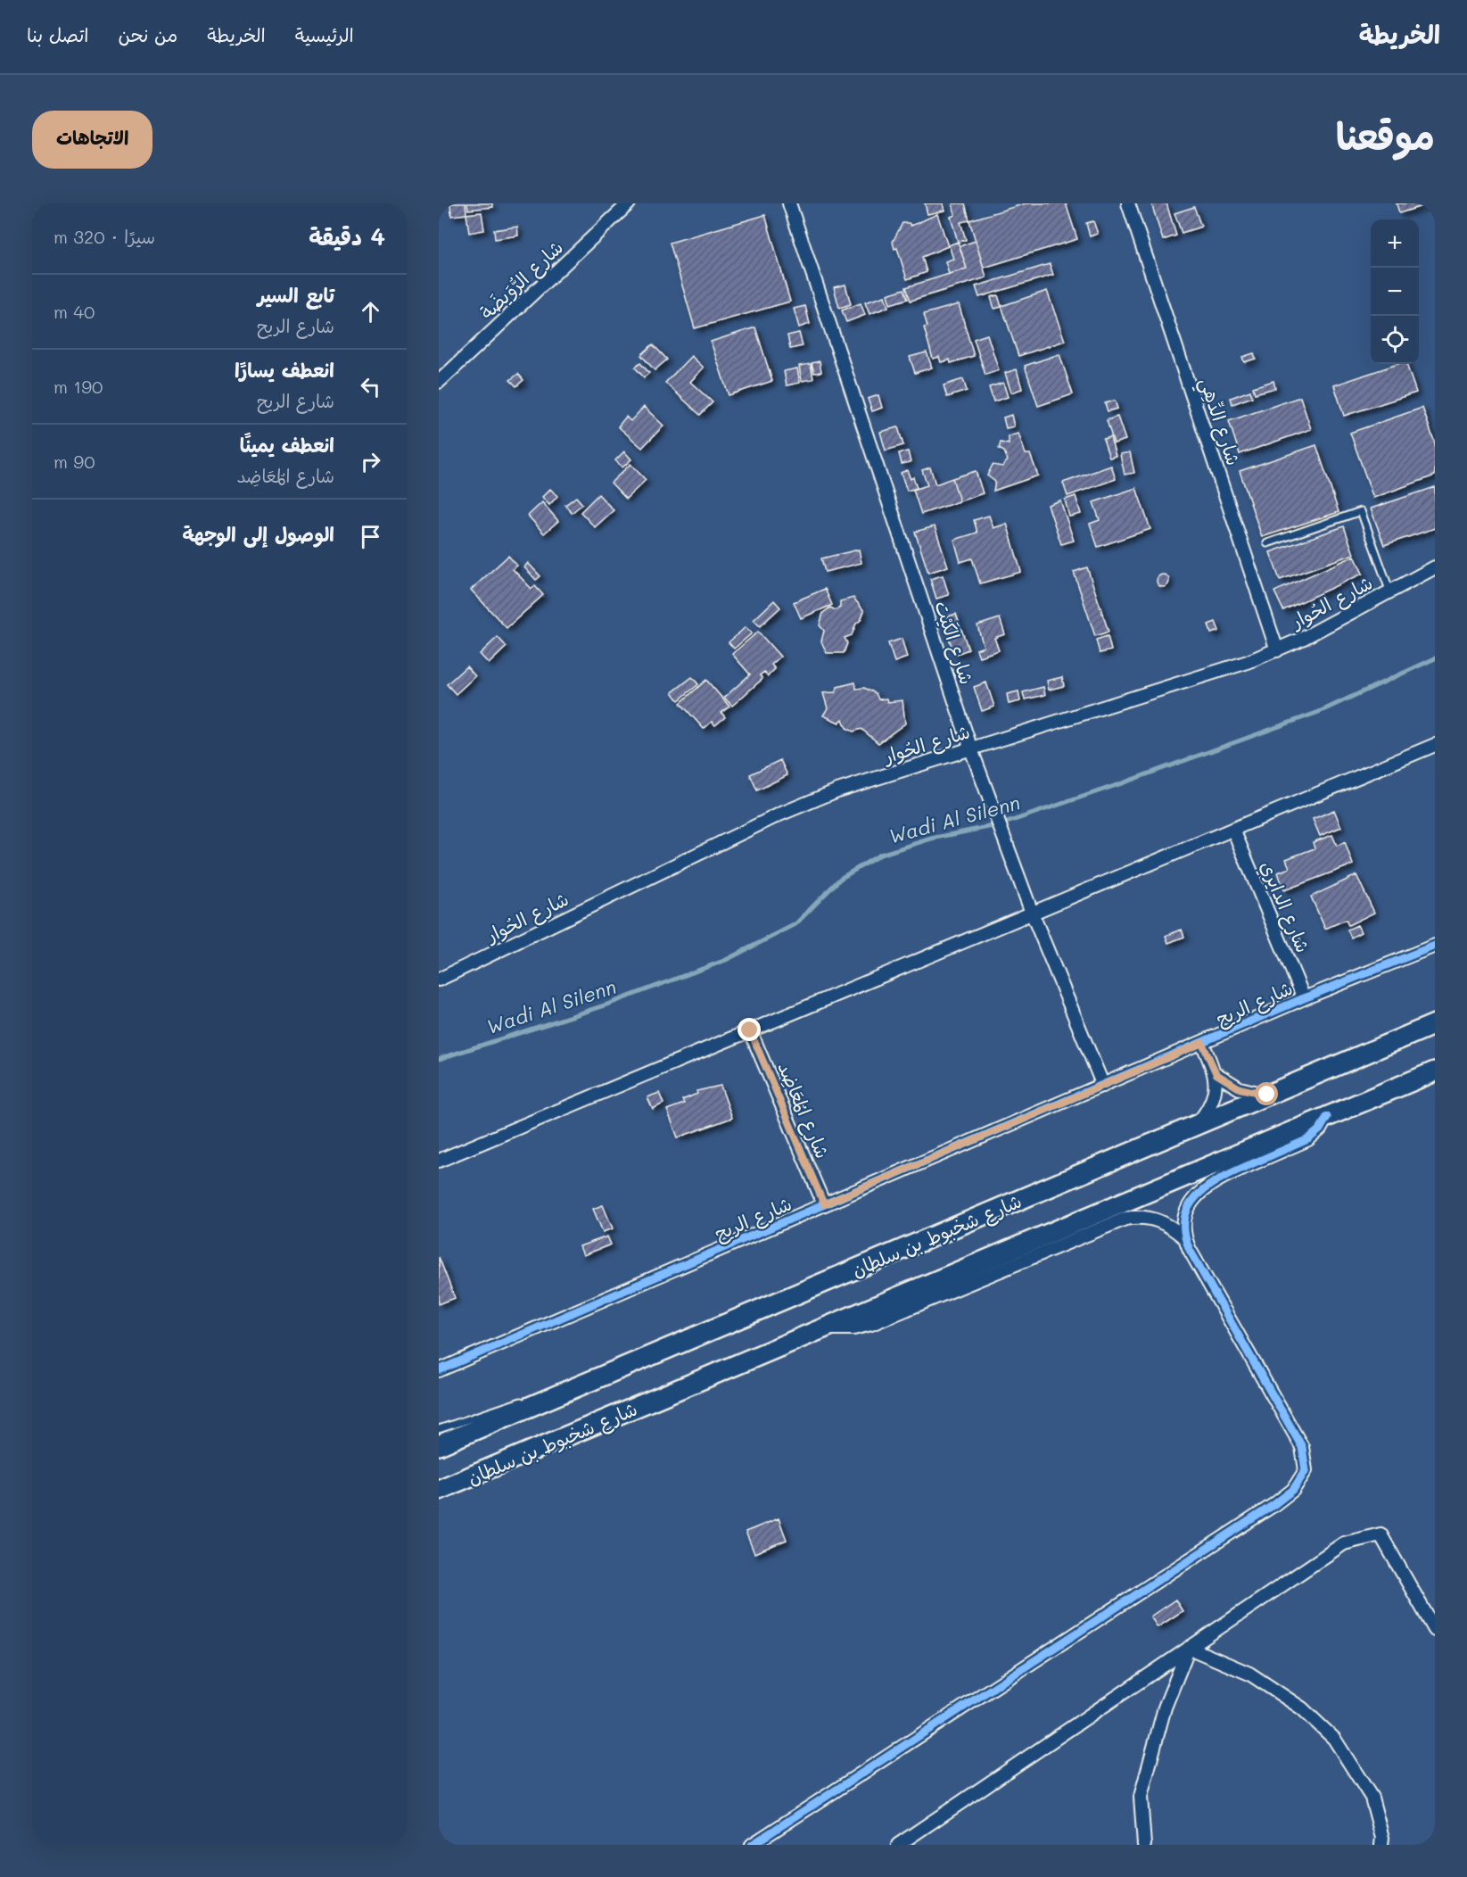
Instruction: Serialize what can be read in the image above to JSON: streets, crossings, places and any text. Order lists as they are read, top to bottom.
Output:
{
  "streets": {
    "main road": ["شارع شخبوط بن سلطان"],
    "street": [
      "شارع الرُّوَيضَة",
      "شارع الدِّهِي",
      "شارع الحُوار",
      "شارع الكَيْت",
      "شارع الدايري",
      "شارع الريح",
      "شارع المُعَاضِد"
    ]
  },
  "crossings": [
    ["شارع الدِّهِي", "شارع الحُوار"],
    ["شارع الحُوار", "شارع الكَيْت"],
    ["شارع الكَيْت", "شارع الريح"],
    ["شارع الدايري", "شارع الريح"],
    ["شارع الريح", "شارع المُعَاضِد"]
  ],
  "water": ["Wadi Al Silenn"],
  "page": {
    "header": "الخريطة",
    "nav": [
      "الرئيسية",
      "الخريطة",
      "من نحن",
      "اتصل بنا"
    ],
    "title": "موقعنا",
    "buttons": "الاتجاهات",
    "heading": ["4 دقيقة", "سيرًا · 320 m"],
    "map_buttons": ["+", "−"],
    "list": [
      ["تابع السير", "شارع الريح", "40 m"],
      ["انعطف يسارًا", "شارع الريح", "190 m"],
      ["انعطف يمينًا", "شارع المُعَاضِد", "90 m"],
      "الوصول إلى الوجهة"
    ]
  }
}
